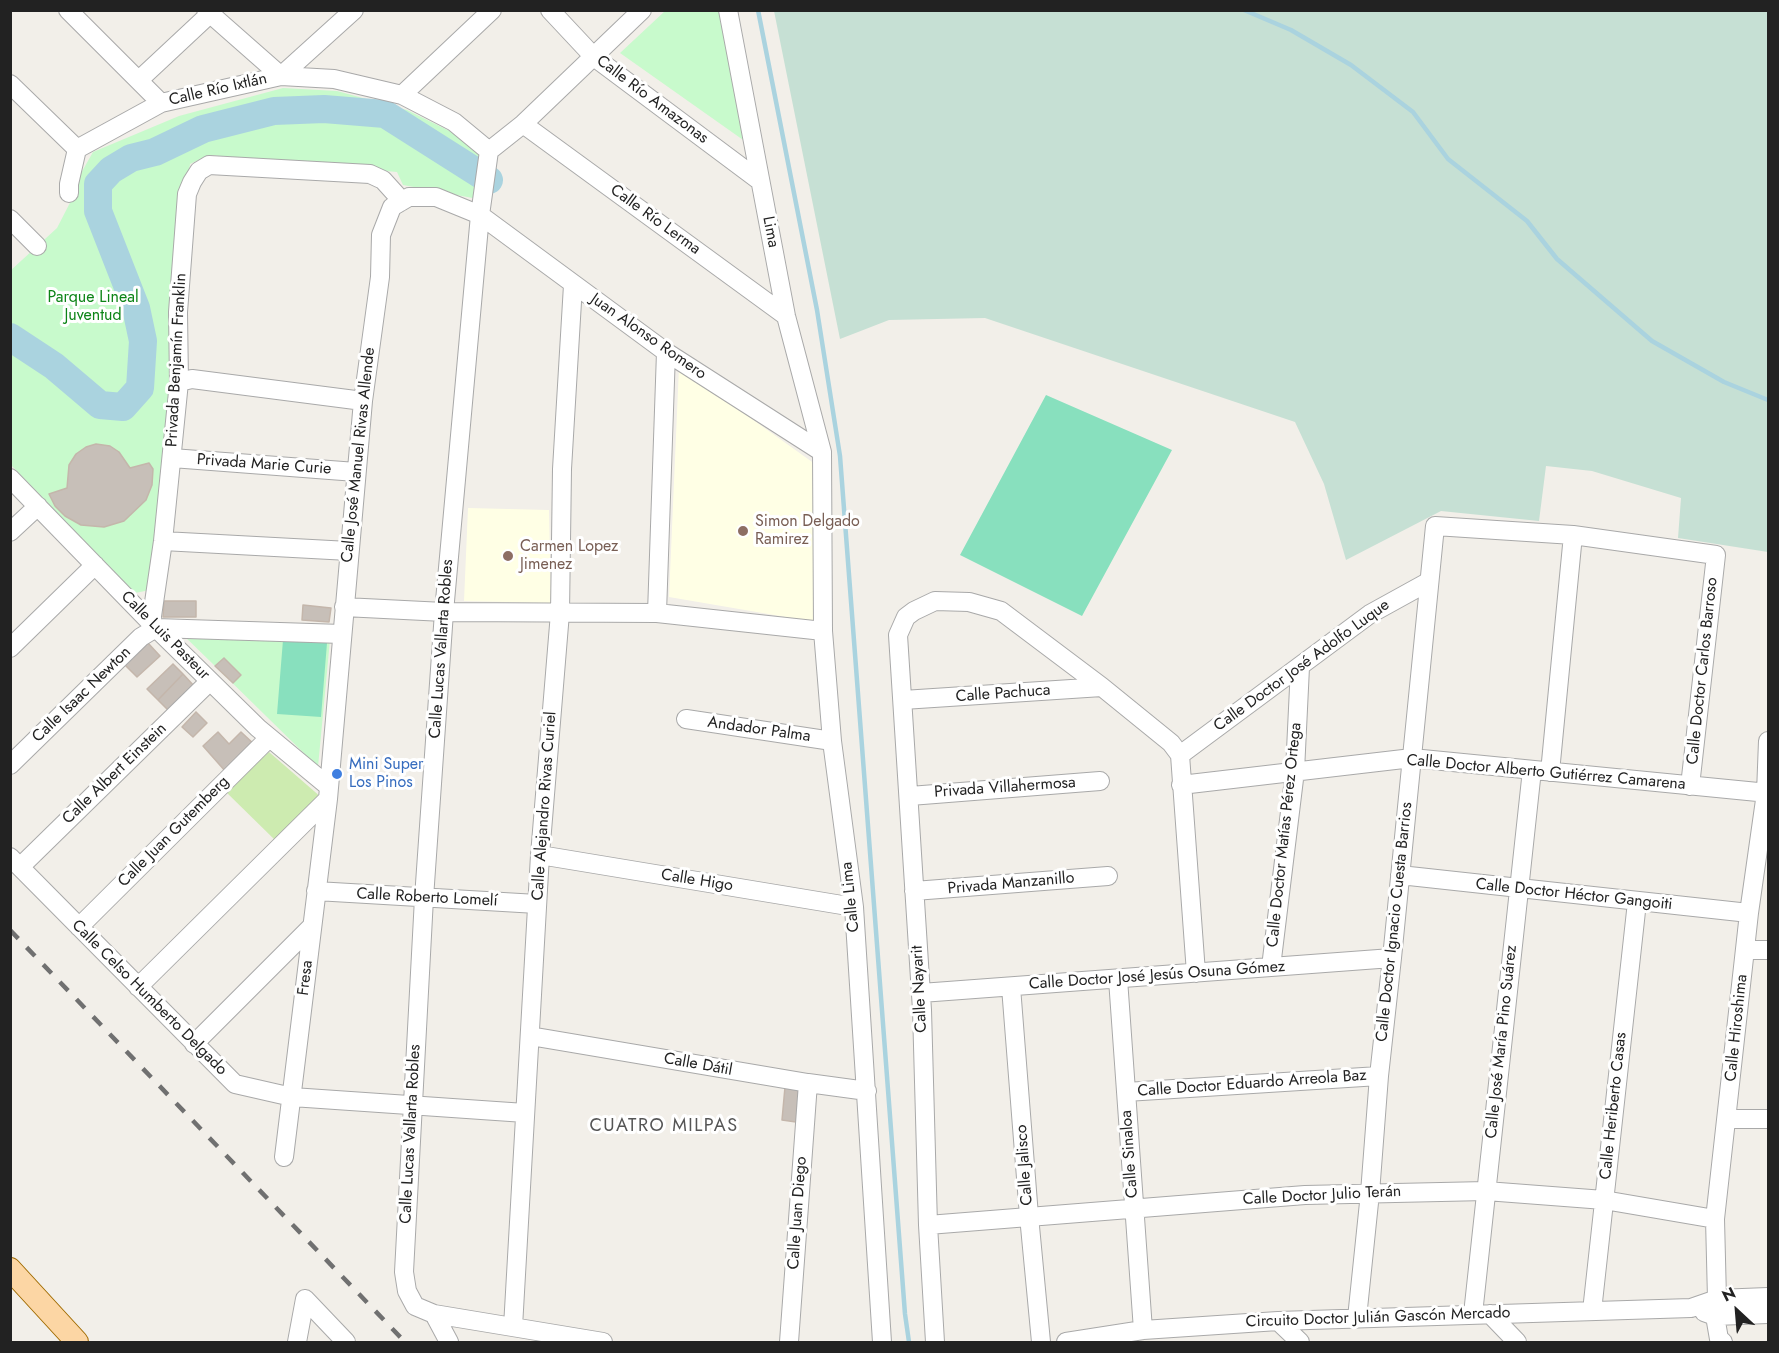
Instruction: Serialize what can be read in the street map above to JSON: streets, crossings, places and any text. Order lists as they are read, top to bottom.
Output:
{
  "streets": {
    "street": [
      "Calle Río Ixtlán",
      "Calle Río Amazonas",
      "Calle Río Lerma",
      "Lima",
      "Juan Alonso Romero",
      "Privada Benjamín Franklin",
      "Calle José Manuel Rivas Allende",
      "Privada Marie Curie",
      "Calle Luis Pasteur",
      "Calle Lucas Vallarta Robles",
      "Calle Doctor José Adolfo Luque",
      "Calle Doctor Carlos Barroso",
      "Calle Pachuca",
      "Calle Isaac Newton",
      "Andador Palma",
      "Calle Doctor Alberto Gutiérrez Camarena",
      "Calle Albert Einstein",
      "Privada Villahermosa",
      "Calle Alejandro Rivas Curiel",
      "Calle Juan Gutemberg",
      "Calle Doctor Matías Pérez Ortega",
      "Calle Higo",
      "Privada Manzanillo",
      "Calle Doctor Héctor Gangoiti",
      "Calle Lima",
      "Calle Roberto Lomelí",
      "Calle Doctor Ignacio Cuesta Barrios",
      "Calle Doctor José Jesús Osuna Gómez",
      "Fresa",
      "Calle Nayarit",
      "Calle Celso Humberto Delgado",
      "Calle Hiroshima",
      "Calle José María Pino Suárez",
      "Calle Dátil",
      "Calle Doctor Eduardo Arreola Baz",
      "Calle Heriberto Casas",
      "Calle Sinaloa",
      "Calle Jalisco",
      "Calle Doctor Julio Terán",
      "Calle Juan Diego",
      "Circuito Doctor Julián Gascón Mercado"
    ]
  },
  "crossings": [
    ["Calle Río Amazonas", "Lima"],
    ["Calle Río Lerma", "Lima"],
    ["Lima", "Juan Alonso Romero"],
    ["Lima", "Calle Lima"],
    ["Juan Alonso Romero", "Calle Lucas Vallarta Robles"],
    ["Juan Alonso Romero", "Calle Alejandro Rivas Curiel"],
    ["Juan Alonso Romero", "Calle Lima"],
    ["Privada Benjamín Franklin", "Calle José Manuel Rivas Allende"],
    ["Privada Benjamín Franklin", "Privada Marie Curie"],
    ["Privada Benjamín Franklin", "Calle Luis Pasteur"],
    ["Privada Benjamín Franklin", "Calle Isaac Newton"],
    ["Calle José Manuel Rivas Allende", "Privada Marie Curie"],
    ["Calle José Manuel Rivas Allende", "Calle Luis Pasteur"],
    ["Calle José Manuel Rivas Allende", "Fresa"],
    ["Calle Luis Pasteur", "Calle Isaac Newton"],
    ["Calle Luis Pasteur", "Calle Albert Einstein"],
    ["Calle Luis Pasteur", "Calle Juan Gutemberg"],
    ["Calle Luis Pasteur", "Fresa"],
    ["Calle Lucas Vallarta Robles", "Calle Roberto Lomelí"],
    ["Calle Lucas Vallarta Robles", "Calle Celso Humberto Delgado"],
    ["Calle Doctor José Adolfo Luque", "Calle Doctor Matías Pérez Ortega"],
    ["Calle Doctor José Adolfo Luque", "Calle Doctor Ignacio Cuesta Barrios"],
    ["Calle Doctor Carlos Barroso", "Calle Doctor Alberto Gutiérrez Camarena"],
    ["Calle Doctor Carlos Barroso", "Calle Doctor Ignacio Cuesta Barrios"],
    ["Calle Doctor Carlos Barroso", "Calle José María Pino Suárez"],
    ["Calle Pachuca", "Calle Nayarit"],
    ["Andador Palma", "Calle Lima"],
    ["Calle Doctor Alberto Gutiérrez Camarena", "Calle Doctor Matías Pérez Ortega"],
    ["Calle Doctor Alberto Gutiérrez Camarena", "Calle Doctor Ignacio Cuesta Barrios"],
    ["Calle Doctor Alberto Gutiérrez Camarena", "Calle Hiroshima"],
    ["Calle Doctor Alberto Gutiérrez Camarena", "Calle José María Pino Suárez"],
    ["Calle Albert Einstein", "Calle Celso Humberto Delgado"],
    ["Privada Villahermosa", "Calle Nayarit"],
    ["Calle Alejandro Rivas Curiel", "Calle Higo"],
    ["Calle Alejandro Rivas Curiel", "Calle Roberto Lomelí"],
    ["Calle Alejandro Rivas Curiel", "Calle Celso Humberto Delgado"],
    ["Calle Alejandro Rivas Curiel", "Calle Dátil"],
    ["Calle Juan Gutemberg", "Calle Celso Humberto Delgado"],
    ["Calle Doctor Matías Pérez Ortega", "Calle Doctor José Jesús Osuna Gómez"],
    ["Calle Higo", "Calle Lima"],
    ["Privada Manzanillo", "Calle Nayarit"],
    ["Calle Doctor Héctor Gangoiti", "Calle Doctor Ignacio Cuesta Barrios"],
    ["Calle Doctor Héctor Gangoiti", "Calle Hiroshima"],
    ["Calle Doctor Héctor Gangoiti", "Calle José María Pino Suárez"],
    ["Calle Doctor Héctor Gangoiti", "Calle Heriberto Casas"],
    ["Calle Lima", "Calle Dátil"],
    ["Calle Roberto Lomelí", "Fresa"],
    ["Calle Doctor Ignacio Cuesta Barrios", "Calle Doctor José Jesús Osuna Gómez"],
    ["Calle Doctor Ignacio Cuesta Barrios", "Calle José María Pino Suárez"],
    ["Calle Doctor Ignacio Cuesta Barrios", "Calle Doctor Eduardo Arreola Baz"],
    ["Calle Doctor Ignacio Cuesta Barrios", "Calle Doctor Julio Terán"],
    ["Calle Doctor Ignacio Cuesta Barrios", "Circuito Doctor Julián Gascón Mercado"],
    ["Calle Doctor José Jesús Osuna Gómez", "Calle Nayarit"],
    ["Calle Doctor José Jesús Osuna Gómez", "Calle Sinaloa"],
    ["Calle Doctor José Jesús Osuna Gómez", "Calle Jalisco"],
    ["Fresa", "Calle Celso Humberto Delgado"],
    ["Calle Nayarit", "Calle Doctor Julio Terán"],
    ["Calle Hiroshima", "Calle Doctor Julio Terán"],
    ["Calle Hiroshima", "Circuito Doctor Julián Gascón Mercado"],
    ["Calle José María Pino Suárez", "Calle Doctor Julio Terán"],
    ["Calle José María Pino Suárez", "Circuito Doctor Julián Gascón Mercado"],
    ["Calle Dátil", "Calle Juan Diego"],
    ["Calle Doctor Eduardo Arreola Baz", "Calle Sinaloa"],
    ["Calle Heriberto Casas", "Calle Doctor Julio Terán"],
    ["Calle Heriberto Casas", "Circuito Doctor Julián Gascón Mercado"],
    ["Calle Sinaloa", "Calle Doctor Julio Terán"],
    ["Calle Sinaloa", "Circuito Doctor Julián Gascón Mercado"],
    ["Calle Jalisco", "Calle Doctor Julio Terán"]
  ],
  "districts": ["CUATRO MILPAS"],
  "parks": ["Parque Lineal Juventud"],
  "places": ["Simon Delgado Ramirez", "Carmen Lopez Jimenez", "Mini Super Los Pinos"],
  "north": "top left"
}
